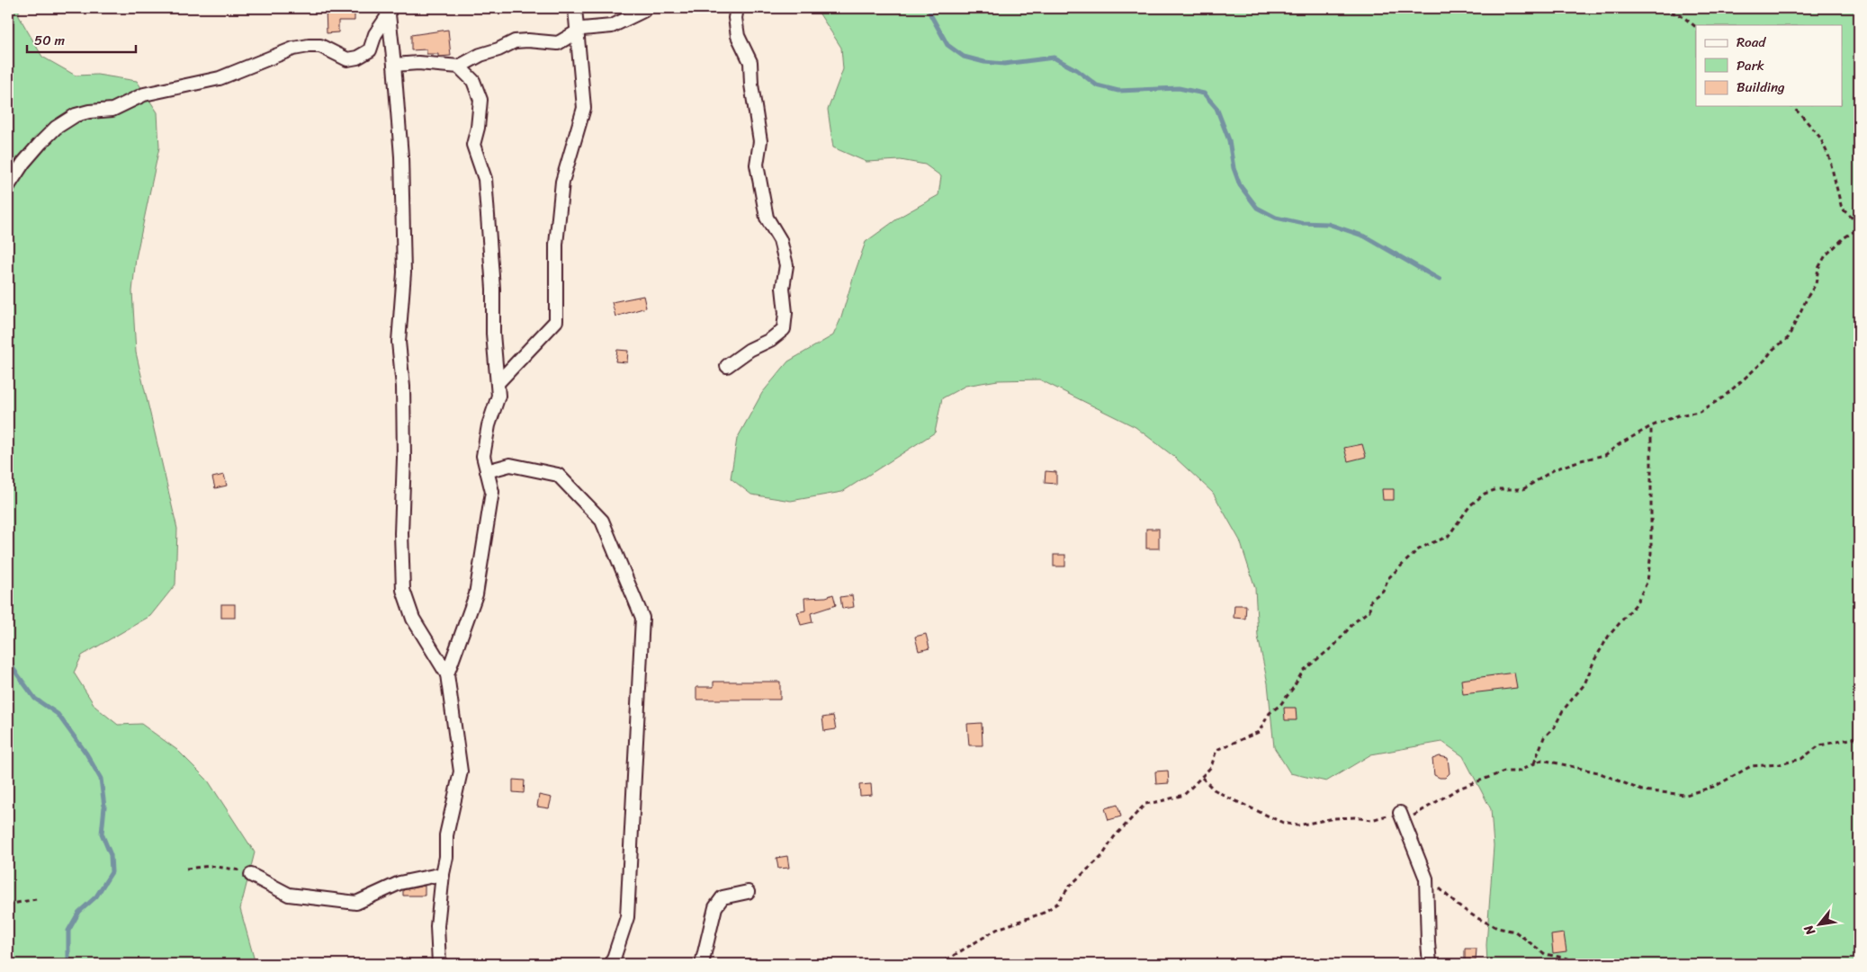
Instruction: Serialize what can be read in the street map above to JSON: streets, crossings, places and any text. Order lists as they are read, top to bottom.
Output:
{
  "legend": ["Road", "Park", "Building"],
  "scale_bar": "50 m",
  "north": "bottom left"
}
